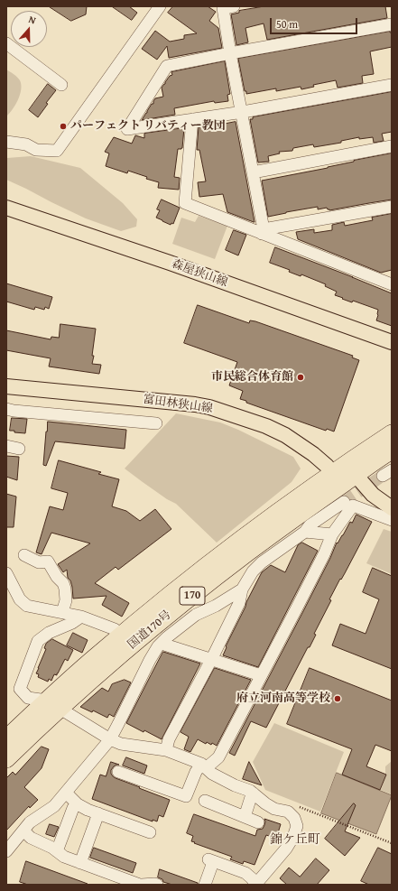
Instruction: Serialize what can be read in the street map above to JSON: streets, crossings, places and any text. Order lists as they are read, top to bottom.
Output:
{
  "streets": {
    "highway": ["170", "国道170号"],
    "main road": ["森屋狭山線", "富田林狭山線"]
  },
  "crossings": [
    ["富田林狭山線", "国道170号"]
  ],
  "districts": ["錦ケ丘町"],
  "places": ["パーフェクト リバティー教団", "市民総合体育館", "府立河南高等学校"],
  "scale_bar": "50 m",
  "north": "top"
}
